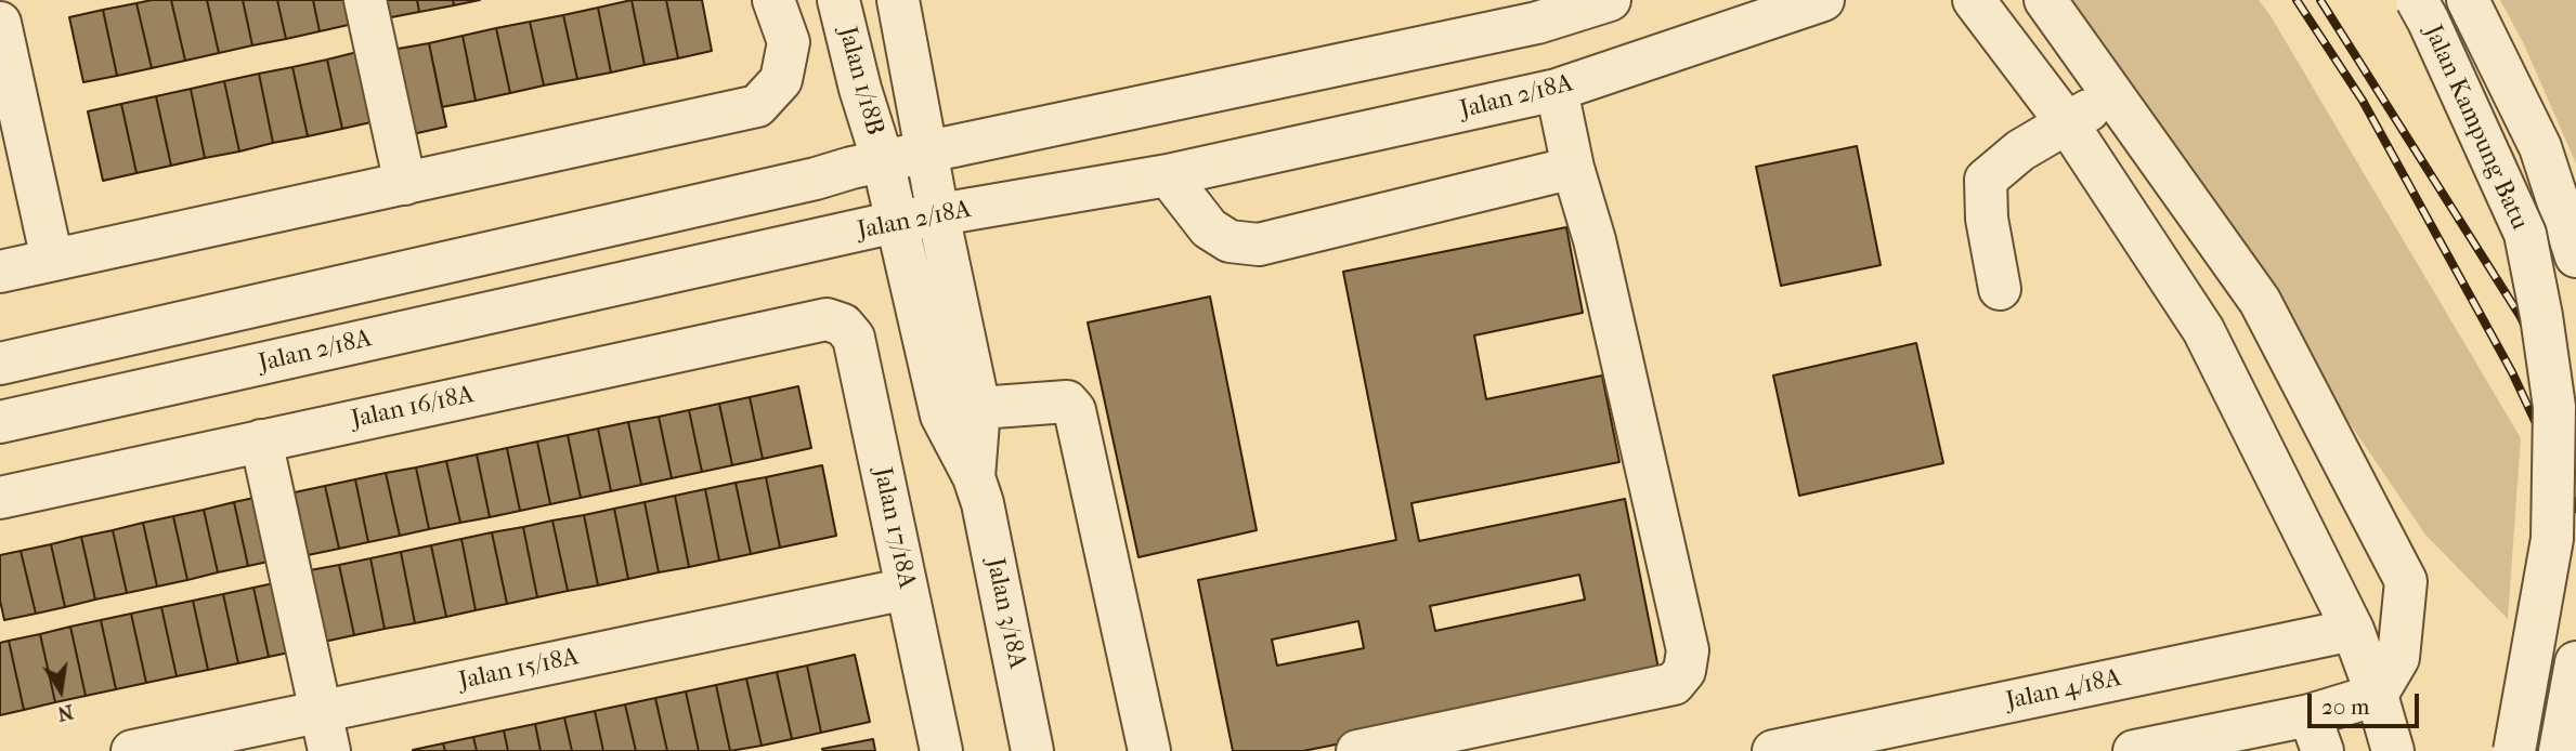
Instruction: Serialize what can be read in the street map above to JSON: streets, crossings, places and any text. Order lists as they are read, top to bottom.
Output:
{
  "streets": {
    "street": [
      "Jalan 1/18B",
      "Jalan 2/18A",
      "Jalan Kampung Batu",
      "Jalan 16/18A",
      "Jalan 17/18A",
      "Jalan 3/18A",
      "Jalan 15/18A",
      "Jalan 4/18A"
    ]
  },
  "crossings": [
    ["Jalan 1/18B", "Jalan 2/18A"],
    ["Jalan 1/18B", "Jalan 3/18A"],
    ["Jalan 2/18A", "Jalan 3/18A"],
    ["Jalan 16/18A", "Jalan 17/18A"],
    ["Jalan 17/18A", "Jalan 15/18A"]
  ],
  "scale_bar": "20 m",
  "north": "bottom"
}
